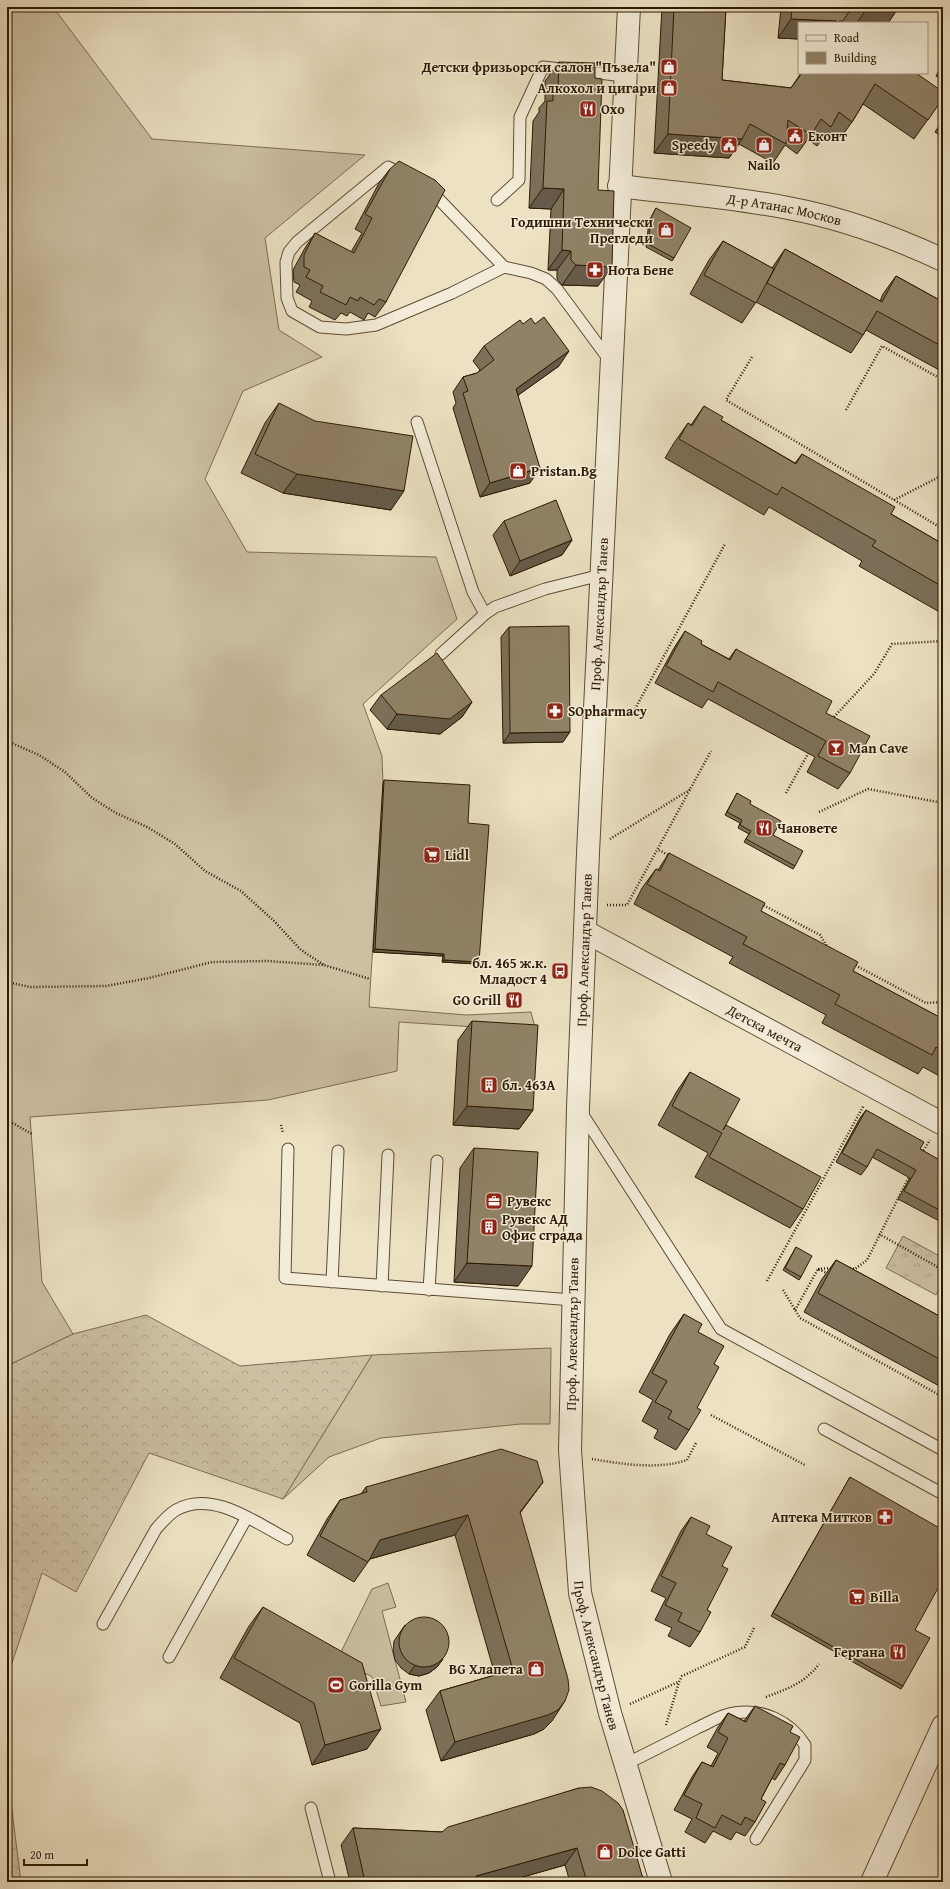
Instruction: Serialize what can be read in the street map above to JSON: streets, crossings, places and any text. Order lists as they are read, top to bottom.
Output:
{
  "streets": {
    "street": ["Д-р Атанас Москов", "Проф. Александър Танев", "Детска мечта"]
  },
  "crossings": [
    ["Д-р Атанас Москов", "Проф. Александър Танев"],
    ["Проф. Александър Танев", "Детска мечта"]
  ],
  "places": {
    "shop": [
      "Детски фризьорски салон \"Пъзела\"",
      "Алкохол и цигари",
      "Nailo",
      "Годишни Технически Прегледи",
      "Pristan.Bg",
      "BG Хлапета",
      "Dolce Gatti"
    ],
    "restaurant": [
      "Охо",
      "Чановете",
      "GO Grill",
      "Гергана"
    ],
    "public building": ["Еконт", "Speedy"],
    "pharmacy": ["Нота Бене", "SOpharmacy", "Аптека Митков"],
    "bar": ["Man Cave"],
    "supermarket": ["Lidl", "Billa"],
    "bus stop": ["бл. 465 ж.к. Младост 4"],
    "building": ["бл. 463А", "Рувекс АД Офис сграда"],
    "office": ["Рувекс"],
    "sports": ["Gorilla Gym"]
  },
  "legend": ["Road", "Building"],
  "scale_bar": "20 m"
}
